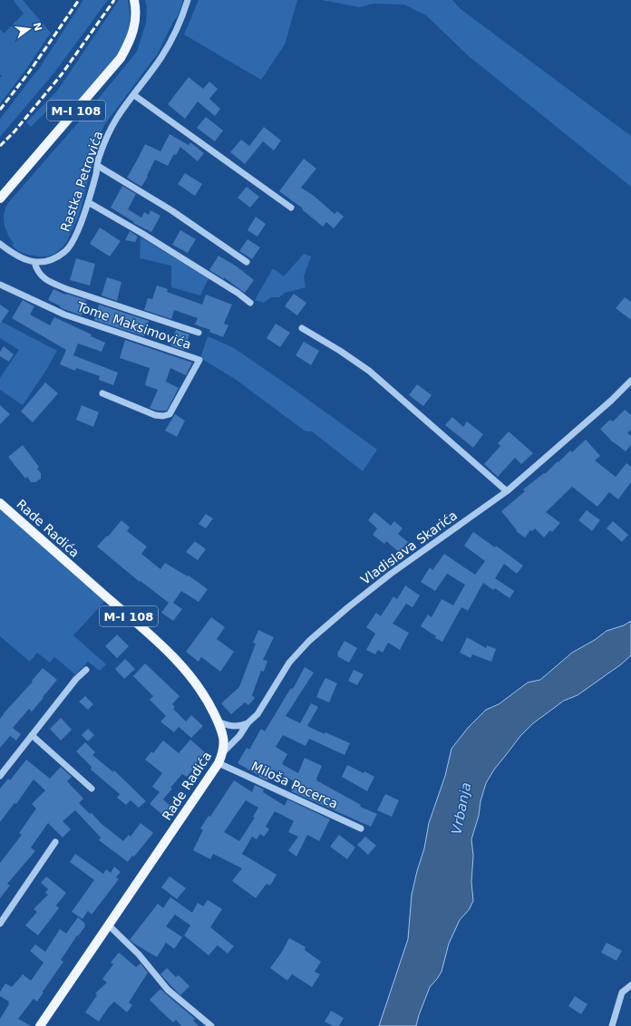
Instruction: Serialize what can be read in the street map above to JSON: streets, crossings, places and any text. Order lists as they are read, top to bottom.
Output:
{
  "streets": {
    "main road": ["M-I 108", "Rade Radića"],
    "street": [
      "Rastka Petrovića",
      "Tome Maksimovića",
      "Vladislava Skarića",
      "Miloša Pocerca"
    ]
  },
  "crossings": [
    ["Rade Radića", "Vladislava Skarića"],
    ["Rade Radića", "Miloša Pocerca"]
  ],
  "water": ["Vrbanja"],
  "north": "right"
}
